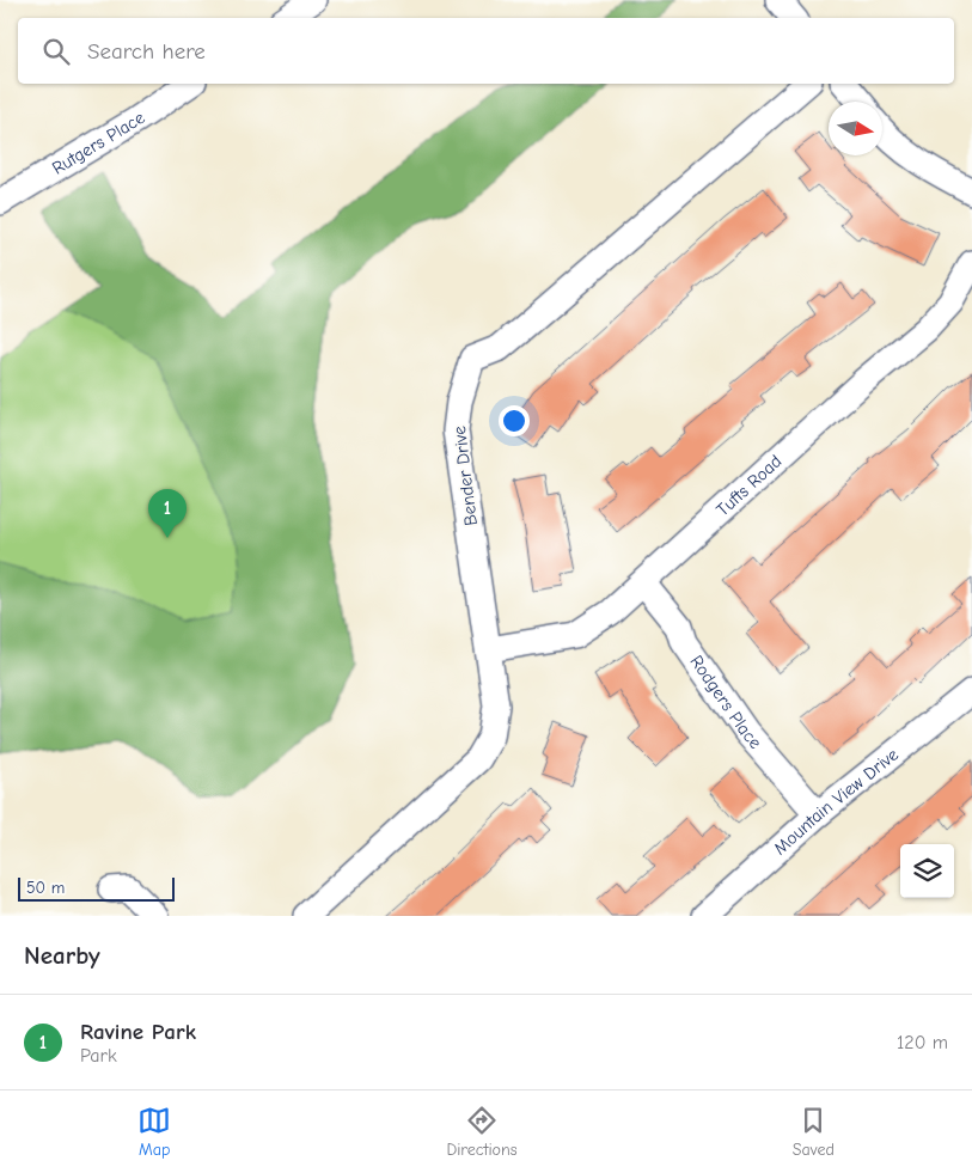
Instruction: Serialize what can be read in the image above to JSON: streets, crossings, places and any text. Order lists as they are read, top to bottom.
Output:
{
  "streets": {
    "street": [
      "Rutgers Place",
      "Bender Drive",
      "Tufts Road",
      "Rodgers Place",
      "Mountain View Drive"
    ]
  },
  "crossings": [
    ["Bender Drive", "Tufts Road"],
    ["Tufts Road", "Rodgers Place"],
    ["Rodgers Place", "Mountain View Drive"]
  ],
  "scale_bar": "50 m",
  "north": "right",
  "page": {
    "search": "Search here",
    "pins": "1",
    "scale": "50 m",
    "heading": "Nearby",
    "list": [
      {
        "mark": "1",
        "name": "Ravine Park",
        "note": "Park",
        "value": "120 m"
      }
    ],
    "nav": ["Map", "Directions", "Saved"]
  }
}
